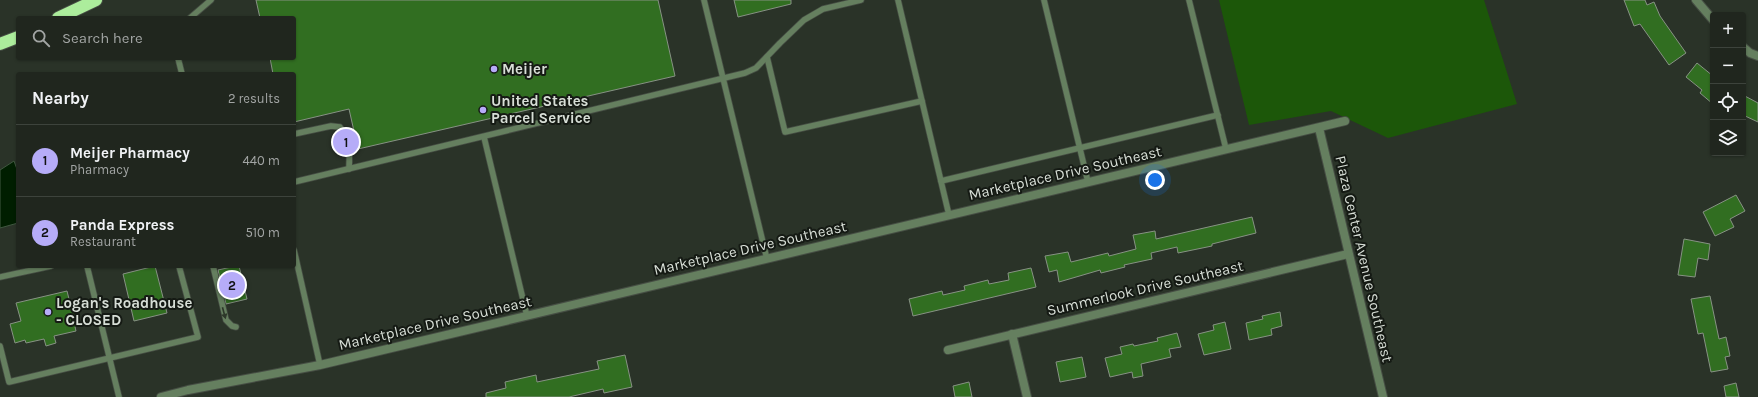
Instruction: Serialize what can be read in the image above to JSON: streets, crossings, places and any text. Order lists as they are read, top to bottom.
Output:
{
  "streets": {
    "street": ["Marketplace Drive Southeast", "Plaza Center Avenue Southeast", "Summerlook Drive Southeast"]
  },
  "crossings": [
    ["Marketplace Drive Southeast", "Plaza Center Avenue Southeast"],
    ["Plaza Center Avenue Southeast", "Summerlook Drive Southeast"]
  ],
  "places": ["Meijer", "United States Parcel Service", "Logan's Roadhouse - CLOSED"],
  "page": {
    "map_buttons": ["+", "−"],
    "search": "Search here",
    "heading": ["Nearby", "2 results"],
    "list": [
      {
        "mark": "1",
        "name": "Meijer Pharmacy",
        "note": "Pharmacy",
        "value": "440 m"
      },
      {
        "mark": "2",
        "name": "Panda Express",
        "note": "Restaurant",
        "value": "510 m"
      }
    ],
    "pins": ["1", "2"]
  }
}
